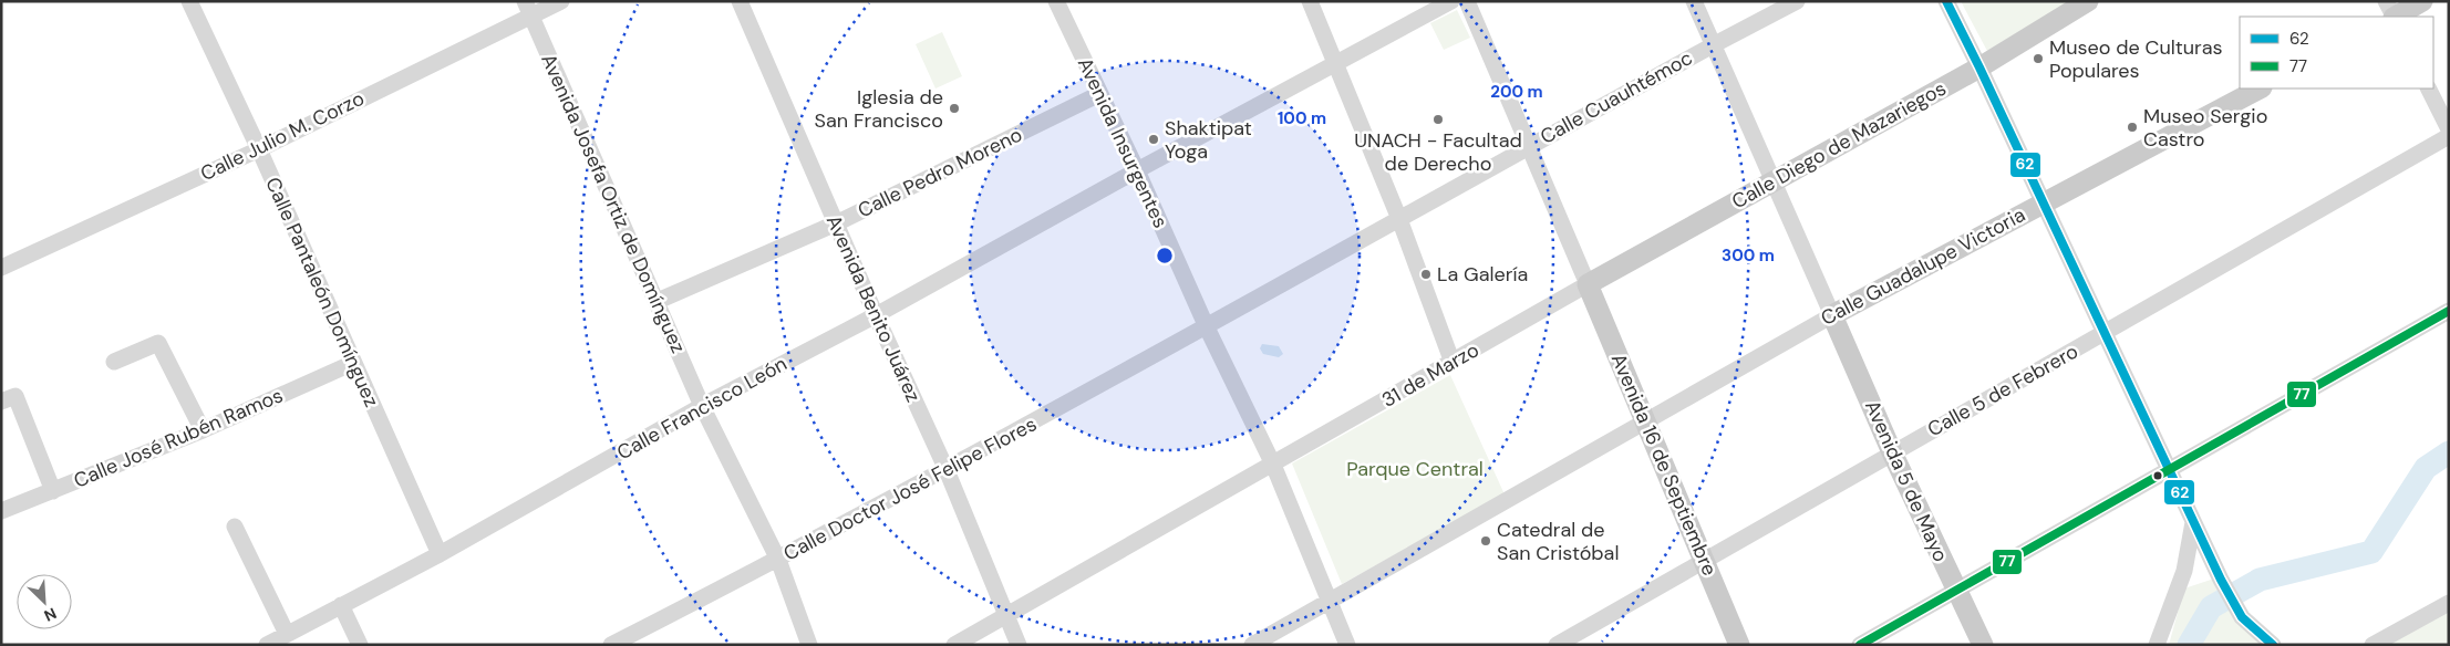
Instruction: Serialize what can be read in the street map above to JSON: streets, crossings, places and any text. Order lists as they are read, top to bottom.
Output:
{
  "streets": {
    "main road": [
      "Calle Diego de Mazariegos",
      "Calle Guadalupe Victoria",
      "Avenida 16 de Septiembre",
      "Avenida 5 de Mayo"
    ],
    "street": [
      "Calle Cuauhtémoc",
      "Calle Julio M. Corzo",
      "Avenida Insurgentes",
      "Calle Pedro Moreno",
      "Avenida Josefa Ortiz de Domínguez",
      "Calle Pantaleón Domínguez",
      "Avenida Benito Juárez",
      "31 de Marzo",
      "Calle 5 de Febrero",
      "Calle Francisco León",
      "Calle José Rubén Ramos",
      "Calle Doctor José Felipe Flores"
    ]
  },
  "crossings": [
    ["Calle Cuauhtémoc", "Avenida Insurgentes"],
    ["Calle Cuauhtémoc", "Calle Doctor José Felipe Flores"],
    ["Calle Julio M. Corzo", "Avenida Josefa Ortiz de Domínguez"],
    ["Calle Julio M. Corzo", "Calle Pantaleón Domínguez"],
    ["Avenida Insurgentes", "Calle Pedro Moreno"],
    ["Avenida Insurgentes", "Calle Guadalupe Victoria"],
    ["Avenida Insurgentes", "31 de Marzo"],
    ["Avenida Insurgentes", "Calle Francisco León"],
    ["Avenida Insurgentes", "Calle Doctor José Felipe Flores"],
    ["Calle Diego de Mazariegos", "31 de Marzo"],
    ["Calle Diego de Mazariegos", "Avenida 16 de Septiembre"],
    ["Calle Pedro Moreno", "Avenida Josefa Ortiz de Domínguez"],
    ["Calle Pedro Moreno", "Avenida Benito Juárez"],
    ["Avenida Josefa Ortiz de Domínguez", "Calle Francisco León"],
    ["Avenida Josefa Ortiz de Domínguez", "Calle Doctor José Felipe Flores"],
    ["Calle Guadalupe Victoria", "Avenida 16 de Septiembre"],
    ["Calle Guadalupe Victoria", "Avenida 5 de Mayo"],
    ["Calle Pantaleón Domínguez", "Calle Francisco León"],
    ["Calle Pantaleón Domínguez", "Calle José Rubén Ramos"],
    ["Avenida Benito Juárez", "31 de Marzo"],
    ["Avenida Benito Juárez", "Calle Francisco León"],
    ["Avenida Benito Juárez", "Calle Doctor José Felipe Flores"],
    ["31 de Marzo", "Avenida 16 de Septiembre"],
    ["Calle 5 de Febrero", "Avenida 16 de Septiembre"],
    ["Calle 5 de Febrero", "Avenida 5 de Mayo"]
  ],
  "parks": ["Parque Central"],
  "places": [
    "Museo de Culturas Populares",
    "Iglesia de San Francisco",
    "UNACH - Facultad de Derecho",
    "Museo Sergio Castro",
    "Shaktipat Yoga",
    "La Galería",
    "Catedral de San Cristóbal"
  ],
  "lines": ["transit line 62", "transit line 77"],
  "legend": ["62", "77"],
  "north": "bottom right",
  "rings": ["200 m", "100 m", "300 m"]
}
